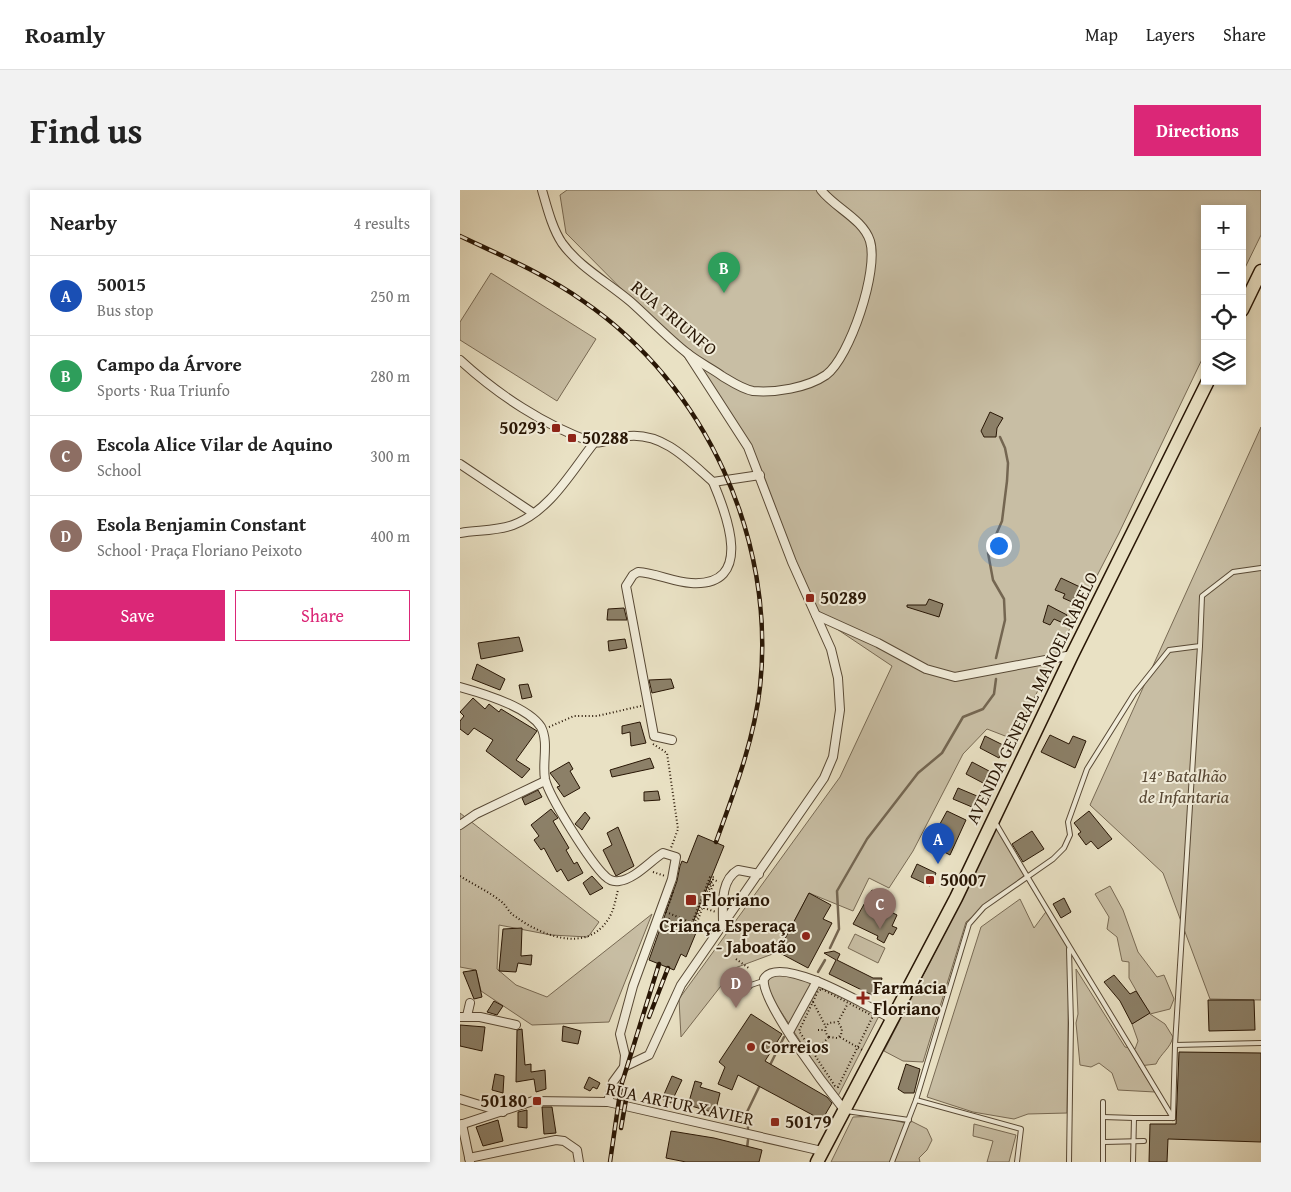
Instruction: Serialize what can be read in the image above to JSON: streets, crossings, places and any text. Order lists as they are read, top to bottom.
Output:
{
  "streets": {
    "main road": ["AVENIDA GENERAL MANOEL RABELO"],
    "street": ["RUA TRIUNFO", "RUA ARTUR XAVIER"]
  },
  "crossings": [
    ["AVENIDA GENERAL MANOEL RABELO", "RUA ARTUR XAVIER"]
  ],
  "parks": ["14° Batalhão de Infantaria"],
  "places": {
    "transit": [
      "50293",
      "50288",
      "50289",
      "50007",
      "Floriano",
      "50180",
      "50179"
    ],
    "other": ["Criança Esperaça - Jaboatão", "Correios"],
    "health": ["Farmácia Floriano"]
  },
  "page": {
    "header": "Roamly",
    "nav": ["Map", "Layers", "Share"],
    "title": "Find us",
    "buttons": [
      "Directions",
      ["Save", "Share"]
    ],
    "heading": ["Nearby", "4 results"],
    "map_buttons": ["+", "−"],
    "pins": [
      "B",
      "A",
      "C",
      "D"
    ],
    "list": [
      {
        "mark": "A",
        "name": "50015",
        "note": "Bus stop",
        "value": "250 m"
      },
      {
        "mark": "B",
        "name": "Campo da Árvore",
        "note": "Sports · Rua Triunfo",
        "value": "280 m"
      },
      {
        "mark": "C",
        "name": "Escola Alice Vilar de Aquino",
        "note": "School",
        "value": "300 m"
      },
      {
        "mark": "D",
        "name": "Esola Benjamin Constant",
        "note": "School · Praça Floriano Peixoto",
        "value": "400 m"
      }
    ]
  }
}
